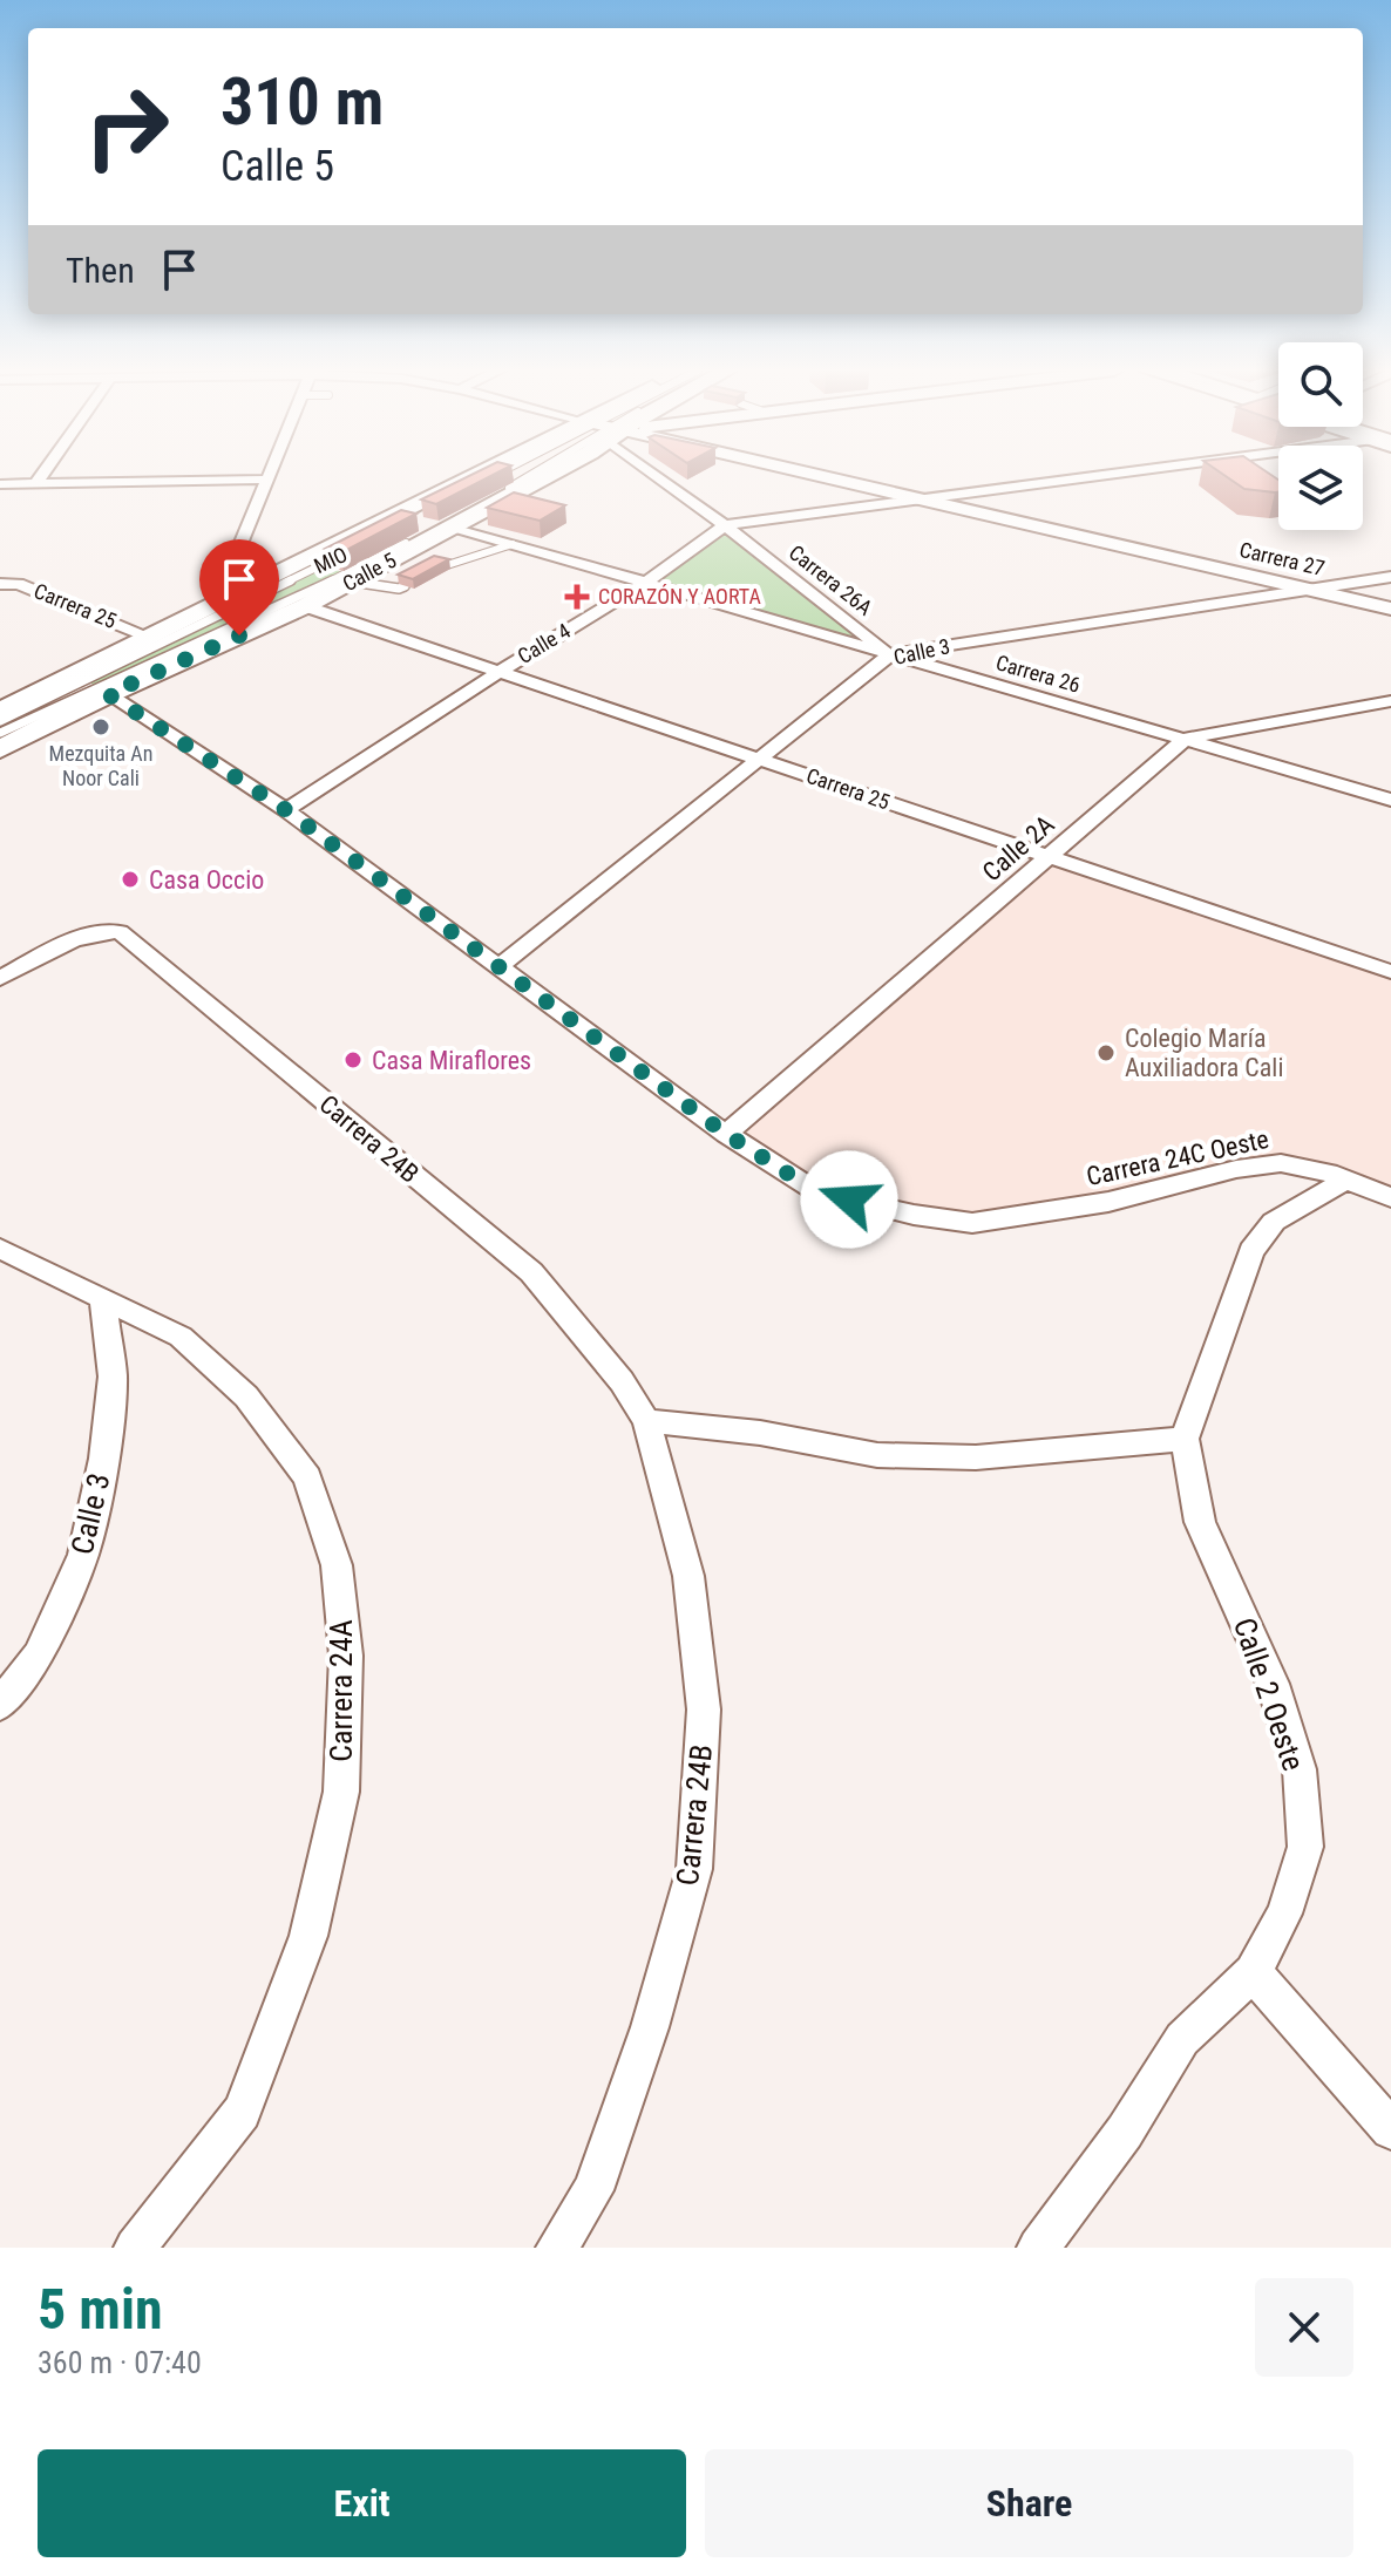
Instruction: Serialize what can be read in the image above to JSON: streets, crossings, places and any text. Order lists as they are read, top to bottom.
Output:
{
  "streets": {
    "main road": ["Calle 5"],
    "street": [
      "Carrera 27",
      "Carrera 26A",
      "Carrera 25",
      "Calle 4",
      "Calle 3",
      "Carrera 26",
      "Calle 2A",
      "Carrera 24B",
      "Carrera 24C Oeste",
      "Carrera 24A",
      "Calle 2 Oeste"
    ],
    "lane": ["MIO"]
  },
  "crossings": [
    ["Carrera 27", "Calle 4"],
    ["Carrera 27", "Calle 3"],
    ["Calle 5", "Carrera 25"],
    ["Calle 5", "Carrera 26"],
    ["Calle 5", "Carrera 24C Oeste"],
    ["Carrera 26A", "Calle 4"],
    ["Carrera 26A", "Calle 3"],
    ["Carrera 26A", "Carrera 26"],
    ["Carrera 25", "Calle 4"],
    ["Carrera 25", "Calle 3"],
    ["Carrera 25", "Calle 2A"],
    ["Calle 4", "Carrera 26"],
    ["Calle 4", "Carrera 24C Oeste"],
    ["Calle 3", "Carrera 26"],
    ["Calle 3", "Carrera 24C Oeste"],
    ["Calle 3", "Carrera 24A"],
    ["Carrera 26", "Calle 2A"],
    ["Calle 2A", "Carrera 24C Oeste"],
    ["Carrera 24C Oeste", "Calle 2 Oeste"]
  ],
  "places": {
    "health": ["CORAZÓN Y AORTA"],
    "other": [
      "Mezquita An Noor Cali",
      "Casa Occio",
      "Colegio María Auxiliadora Cali",
      "Casa Miraflores"
    ]
  },
  "page": {
    "turn": ["310 m", "Calle 5"],
    "then": "Then",
    "heading": ["5 min", "360 m · 07:40"],
    "buttons": ["Exit", "Share"]
  }
}
